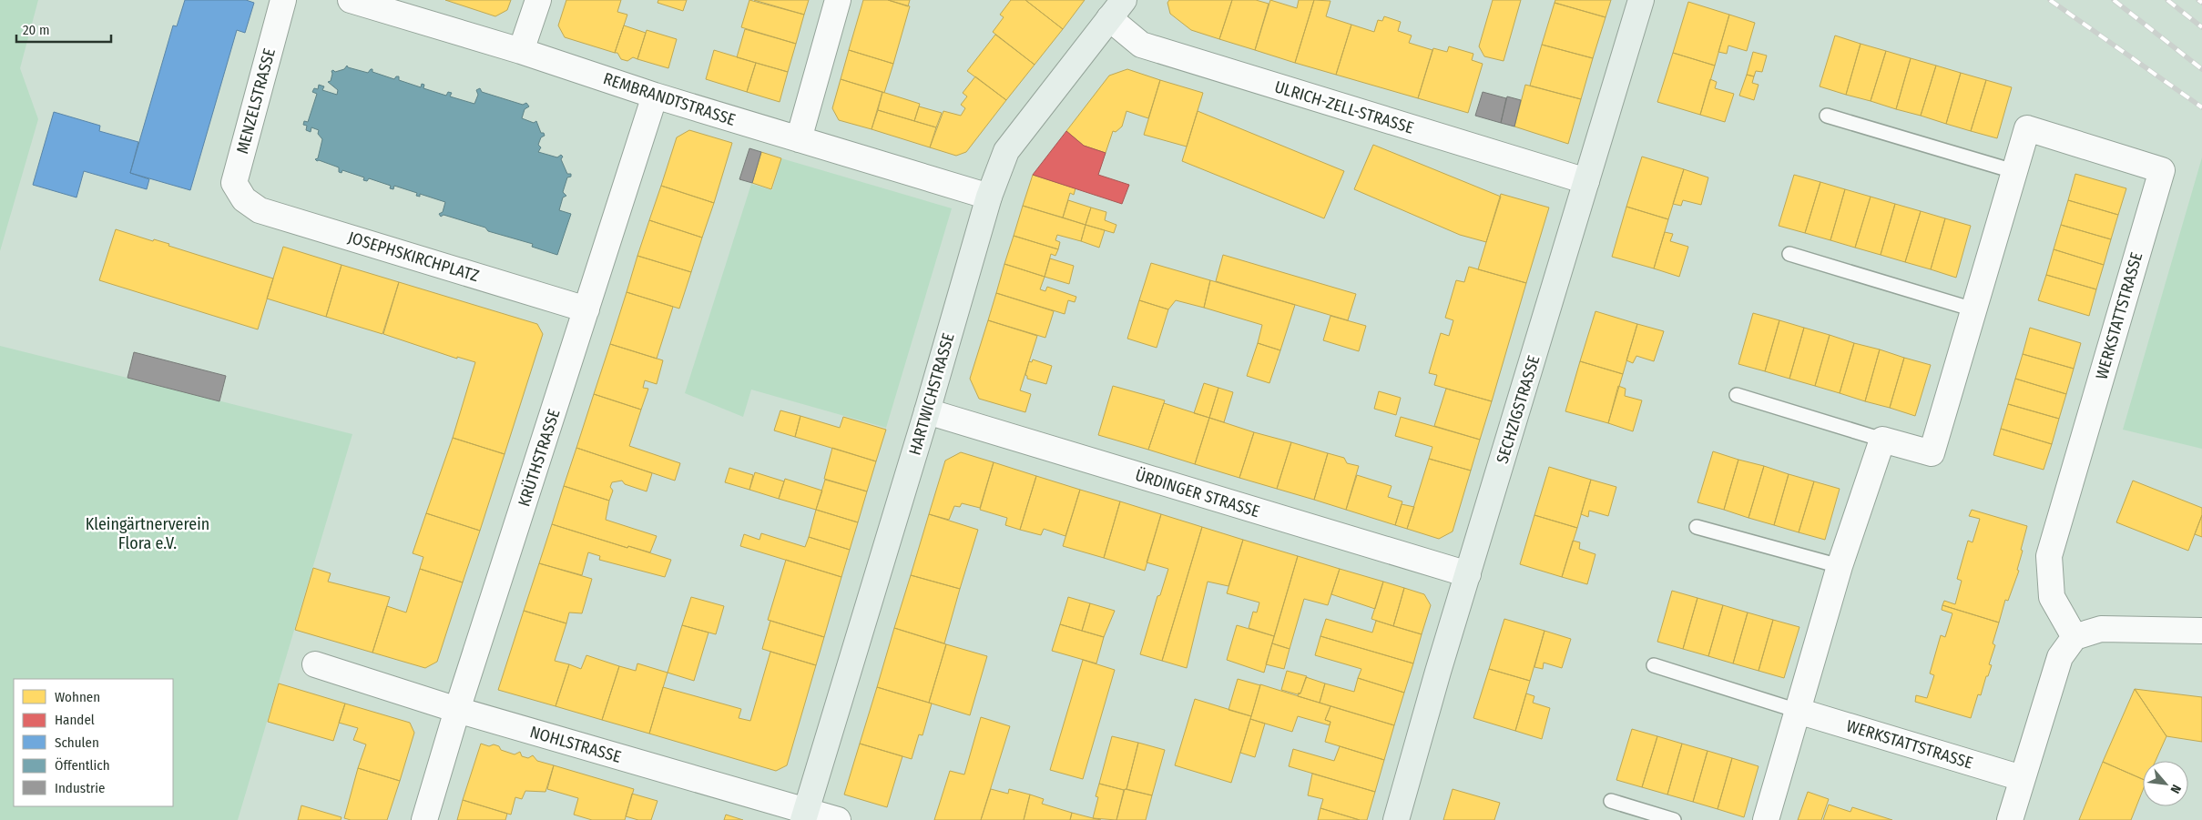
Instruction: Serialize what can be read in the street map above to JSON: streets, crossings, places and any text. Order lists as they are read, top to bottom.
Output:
{
  "streets": {
    "street": [
      "REMBRANDTSTRASSE",
      "MENZELSTRASSE",
      "ULRICH-ZELL-STRASSE",
      "JOSEPHSKIRCHPLATZ",
      "WERKSTATTSTRASSE",
      "HARTWICHSTRASSE",
      "SECHZIGSTRASSE",
      "KRÜTHSTRASSE",
      "ÜRDINGER STRASSE",
      "NOHLSTRASSE"
    ]
  },
  "crossings": [
    ["REMBRANDTSTRASSE", "HARTWICHSTRASSE"],
    ["REMBRANDTSTRASSE", "KRÜTHSTRASSE"],
    ["MENZELSTRASSE", "JOSEPHSKIRCHPLATZ"],
    ["ULRICH-ZELL-STRASSE", "HARTWICHSTRASSE"],
    ["ULRICH-ZELL-STRASSE", "SECHZIGSTRASSE"],
    ["JOSEPHSKIRCHPLATZ", "KRÜTHSTRASSE"],
    ["HARTWICHSTRASSE", "ÜRDINGER STRASSE"],
    ["HARTWICHSTRASSE", "NOHLSTRASSE"],
    ["SECHZIGSTRASSE", "ÜRDINGER STRASSE"],
    ["KRÜTHSTRASSE", "NOHLSTRASSE"]
  ],
  "parks": ["Kleingärtnerverein Flora e.V."],
  "legend": [
    "Wohnen",
    "Handel",
    "Schulen",
    "Öffentlich",
    "Industrie"
  ],
  "scale_bar": "20 m",
  "north": "bottom right"
}
